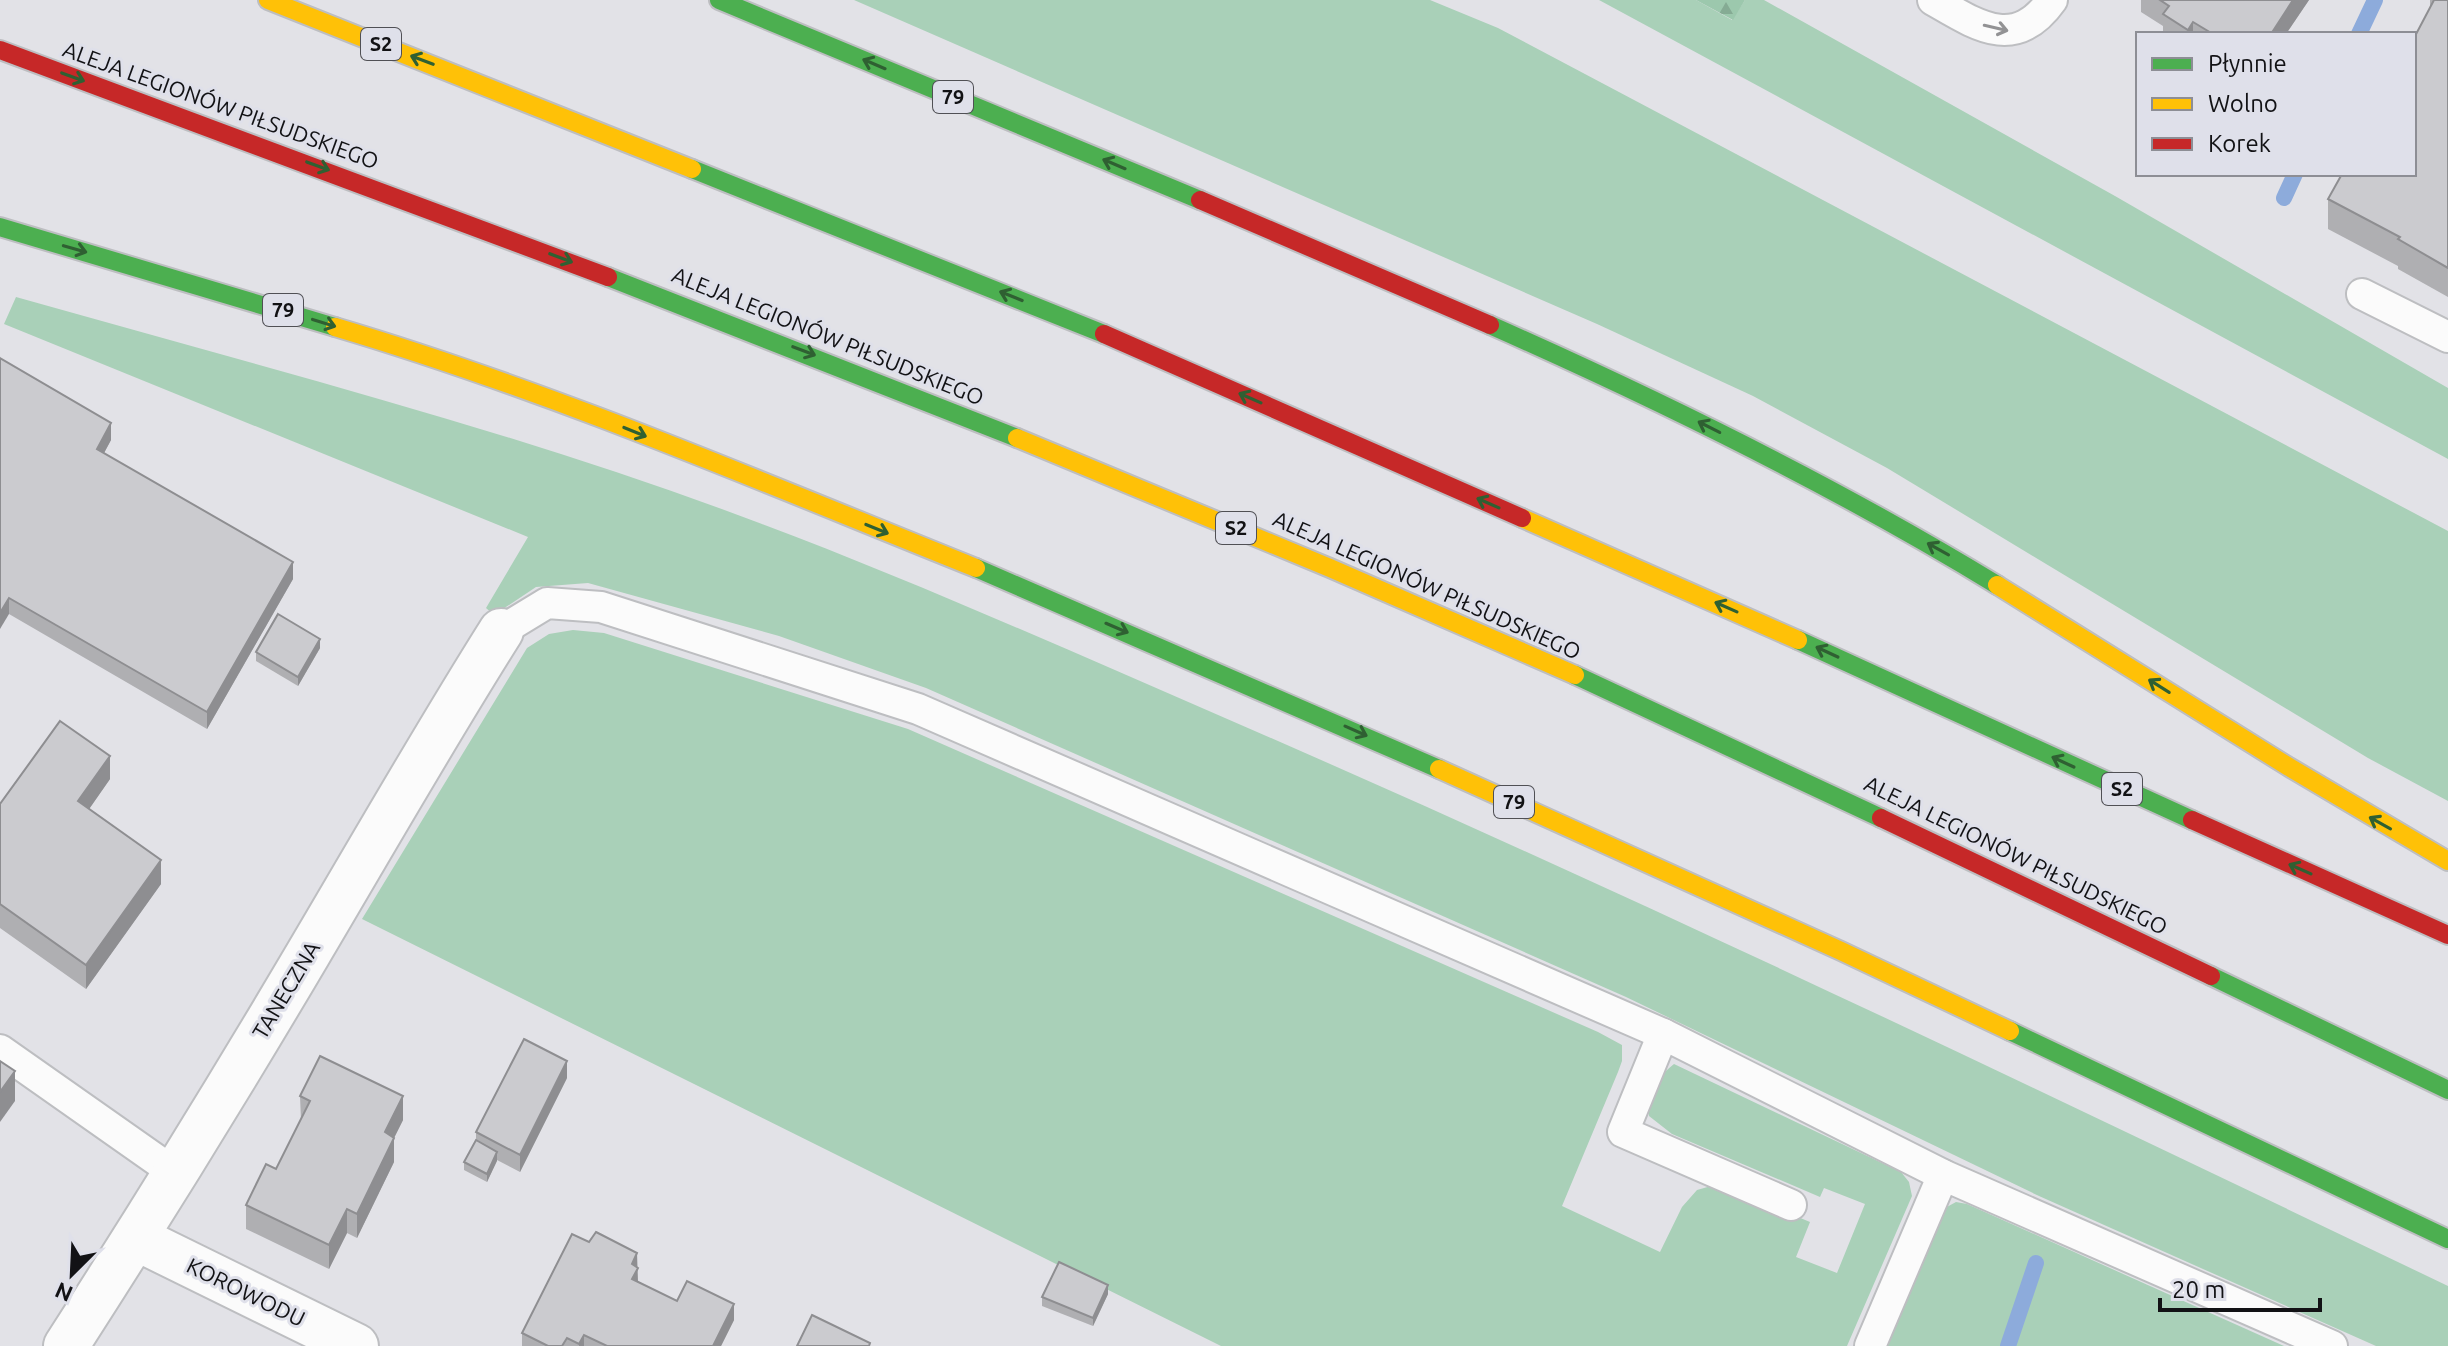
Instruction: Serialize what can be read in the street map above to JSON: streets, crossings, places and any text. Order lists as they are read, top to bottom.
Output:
{
  "streets": {
    "highway": ["S2", "79", "ALEJA LEGIONÓW PIŁSUDSKIEGO"],
    "street": ["TANECZNA", "KOROWODU"]
  },
  "crossings": [
    ["TANECZNA", "KOROWODU"]
  ],
  "legend": ["Płynnie", "Wolno", "Korek"],
  "scale_bar": "20 m",
  "north": "bottom left"
}
